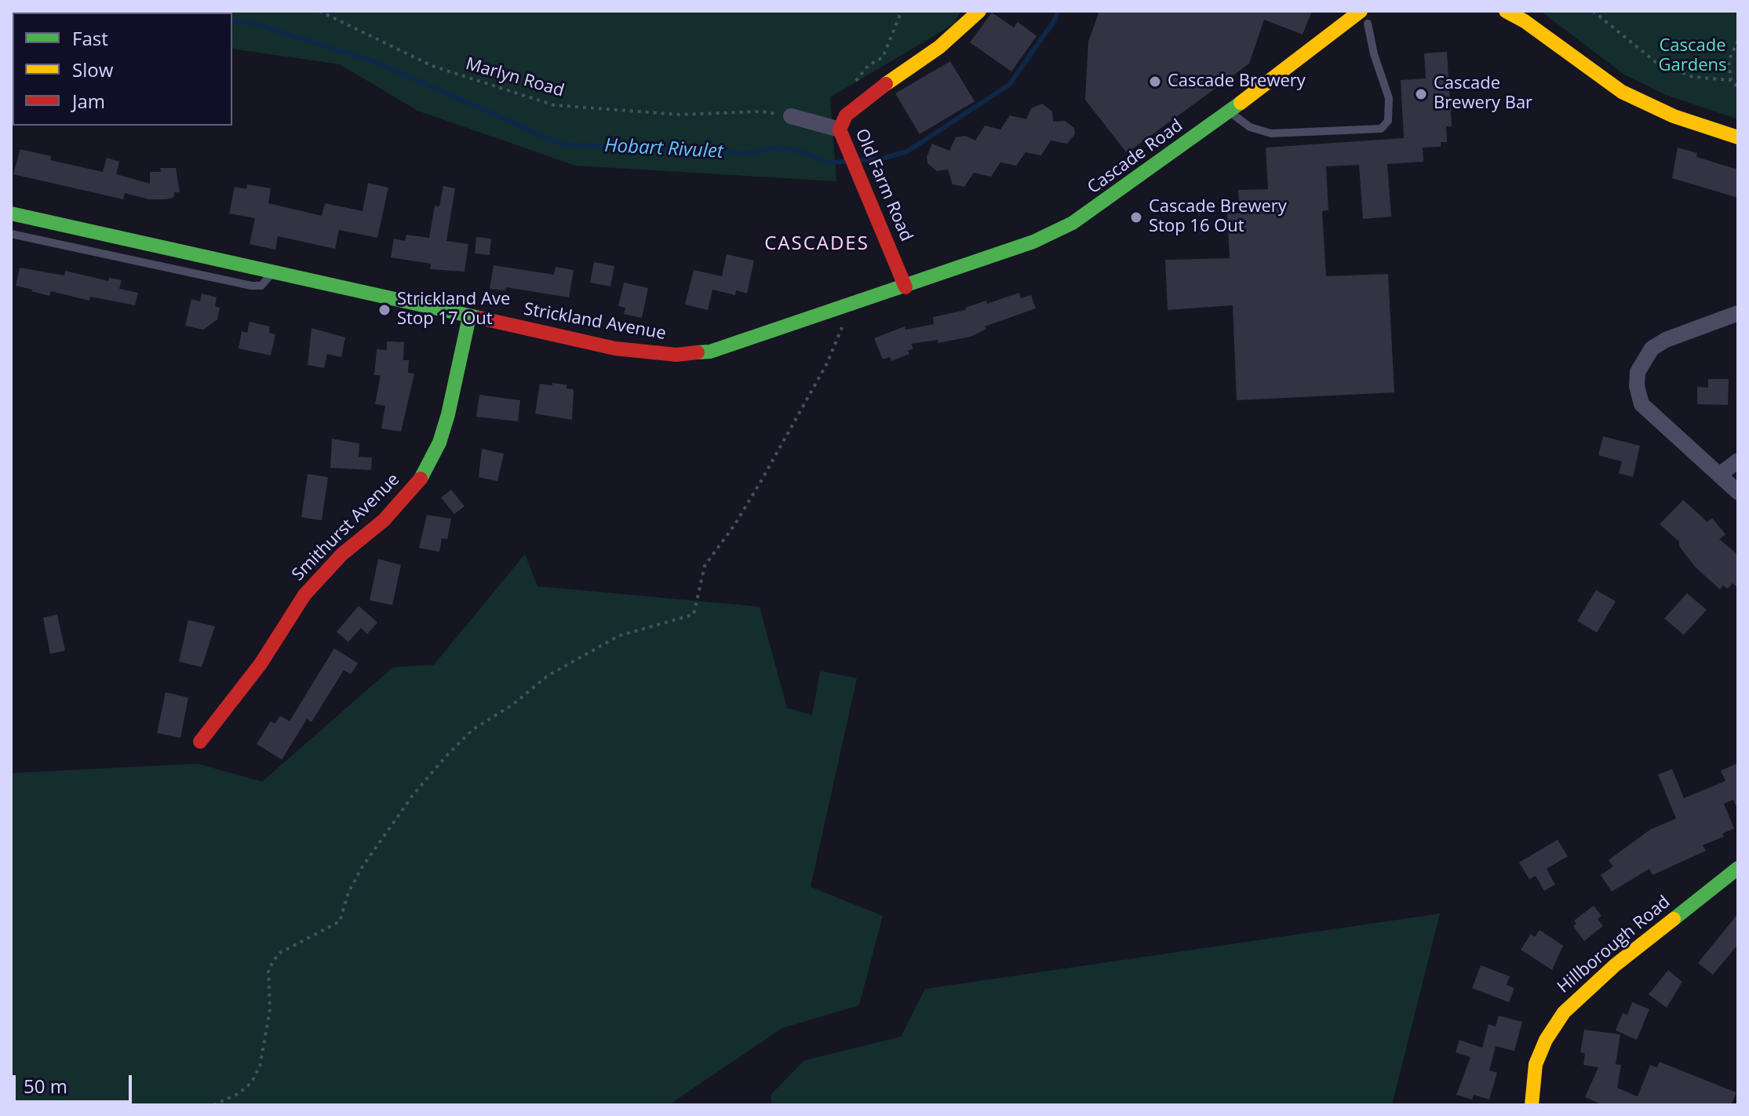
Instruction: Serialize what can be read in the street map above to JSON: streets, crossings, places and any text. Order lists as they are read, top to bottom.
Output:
{
  "streets": {
    "street": [
      "Cascade Road",
      "Old Farm Road",
      "Strickland Avenue",
      "Smithurst Avenue",
      "Hillborough Road"
    ],
    "path": ["Marlyn Road"]
  },
  "crossings": [
    ["Cascade Road", "Old Farm Road"],
    ["Cascade Road", "Strickland Avenue"],
    ["Old Farm Road", "Strickland Avenue"],
    ["Strickland Avenue", "Smithurst Avenue"]
  ],
  "districts": ["CASCADES"],
  "water": ["Hobart Rivulet"],
  "parks": ["Cascade Gardens"],
  "places": [
    "Cascade Brewery",
    "Cascade Brewery Bar",
    "Cascade Brewery Stop 16 Out",
    "Strickland Ave Stop 17 Out"
  ],
  "legend": ["Fast", "Slow", "Jam"],
  "scale_bar": "50 m"
}
